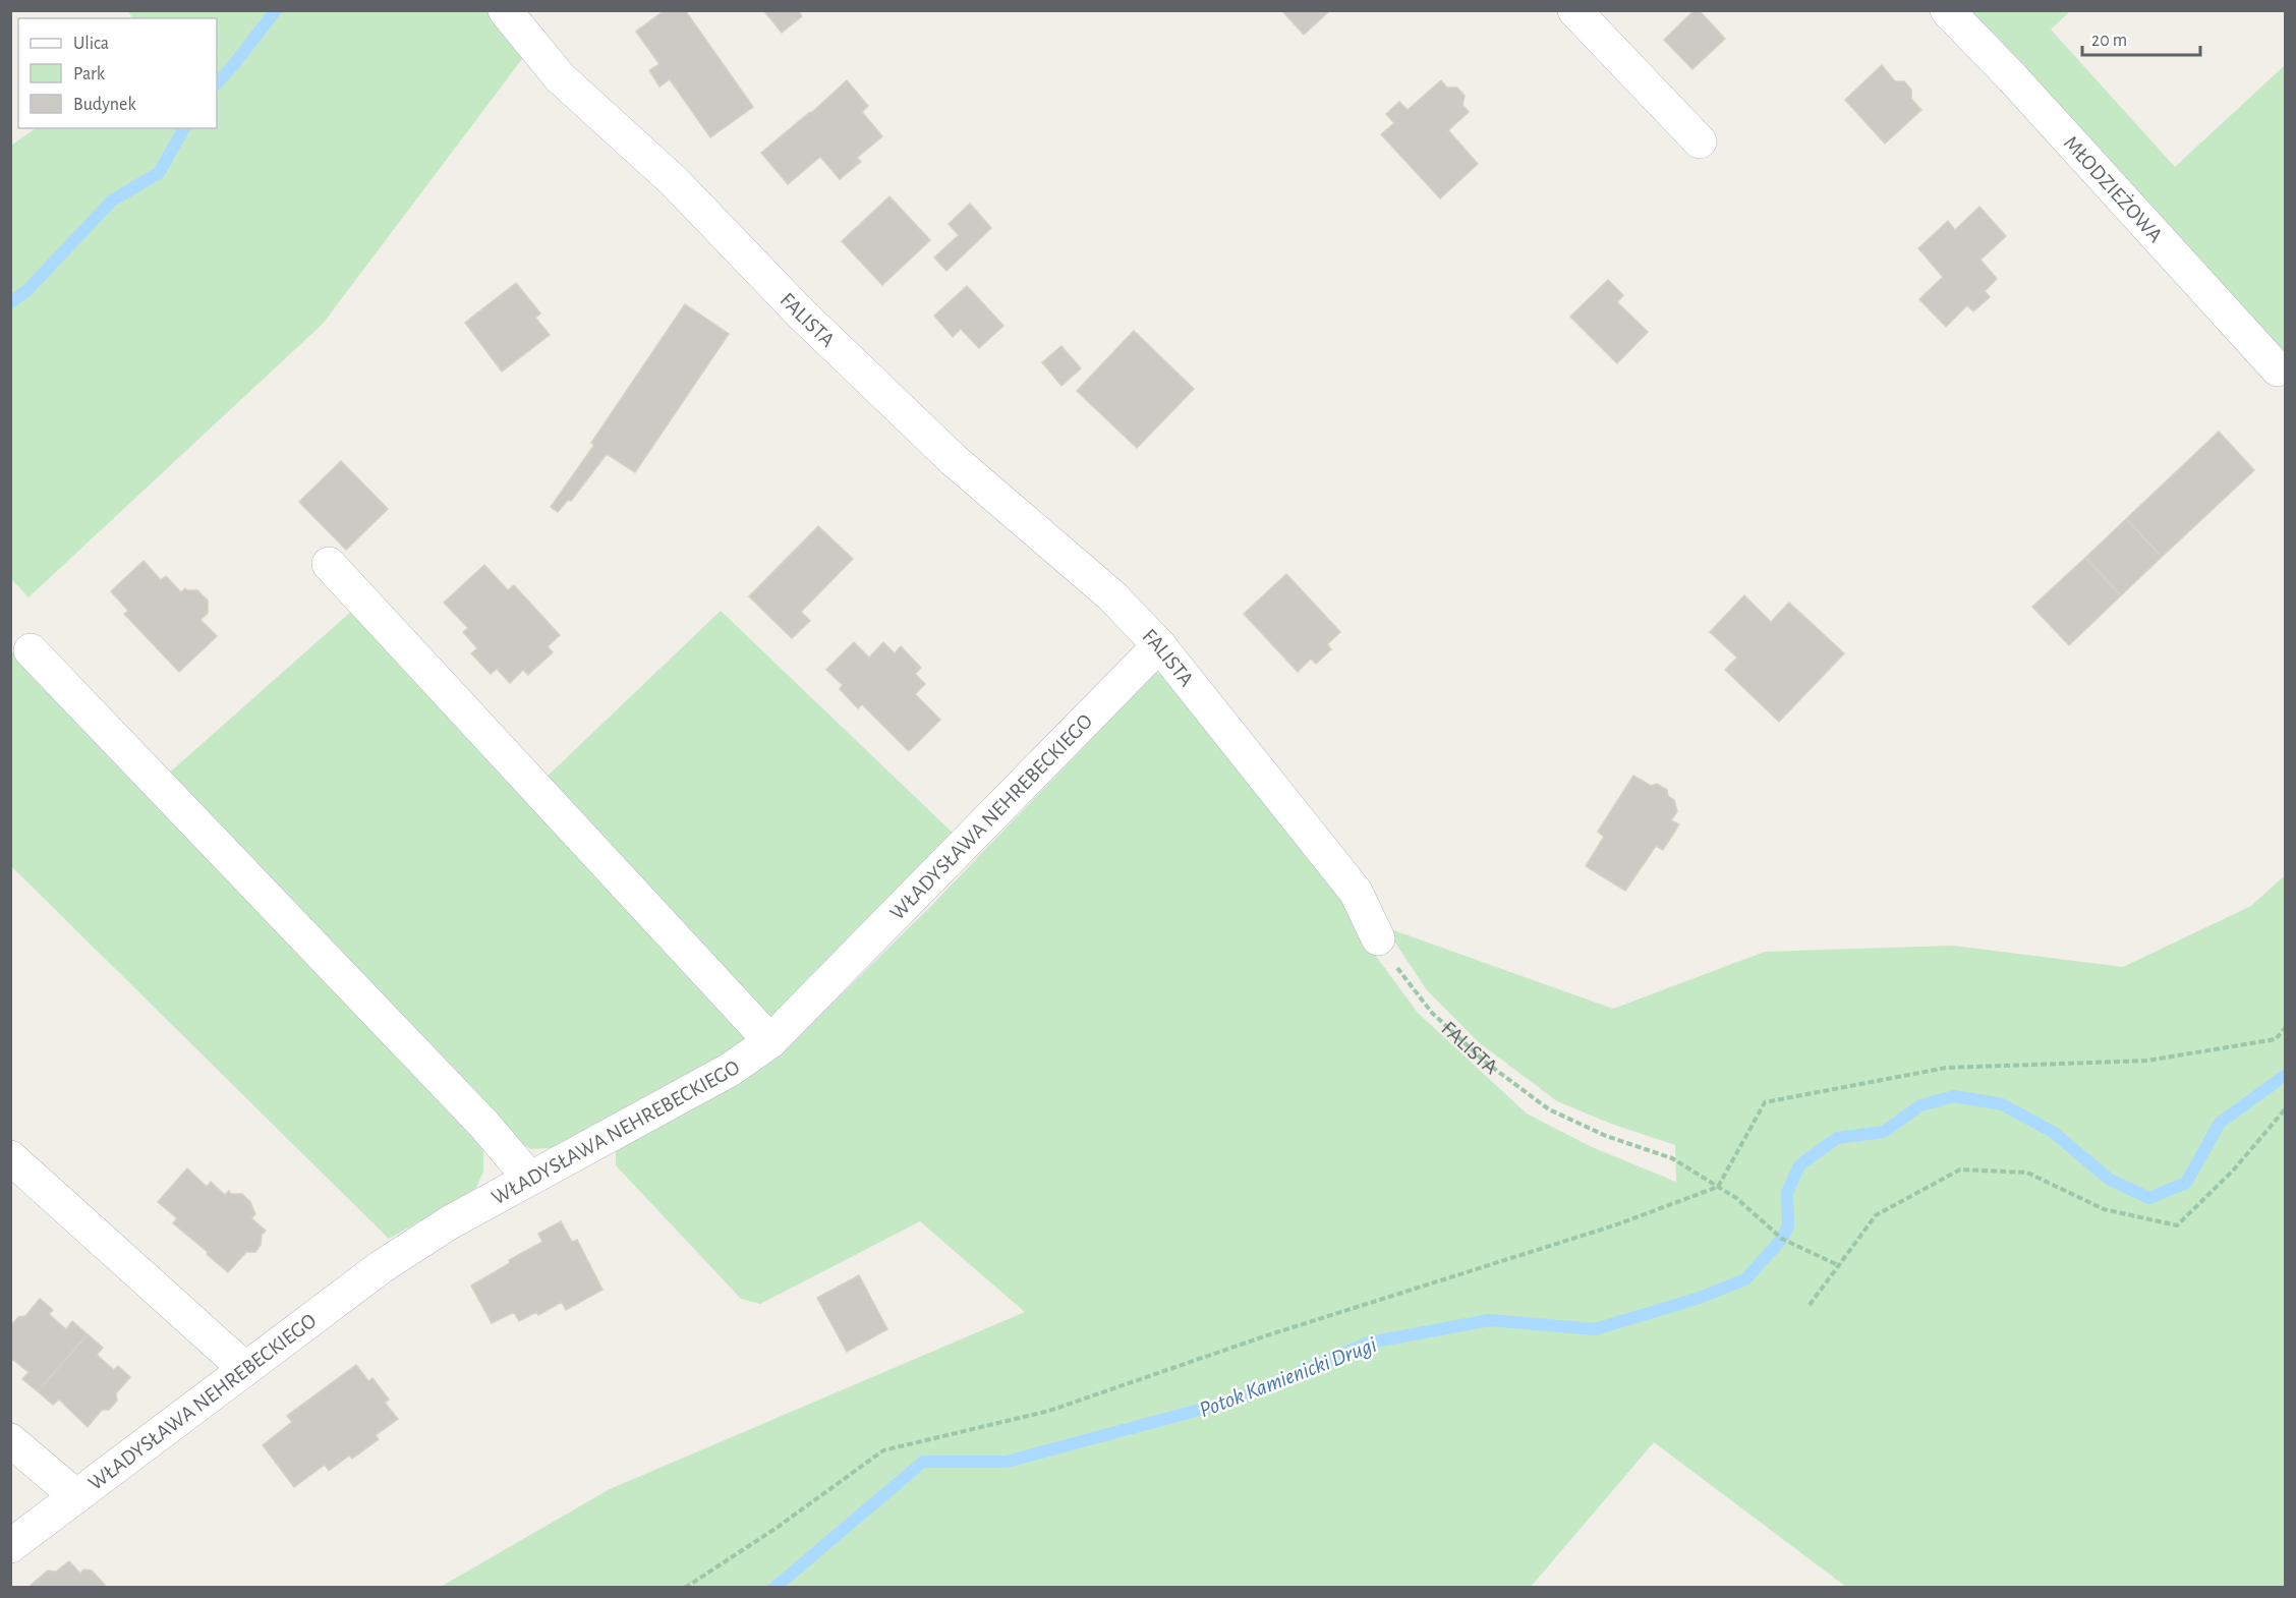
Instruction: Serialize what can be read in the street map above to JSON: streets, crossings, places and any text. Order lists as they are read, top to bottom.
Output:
{
  "streets": {
    "street": ["MŁODZIEŻOWA", "FALISTA", "WŁADYSŁAWA NEHREBECKIEGO"]
  },
  "crossings": [
    ["FALISTA", "WŁADYSŁAWA NEHREBECKIEGO"]
  ],
  "water": ["Potok Kamienicki Drugi"],
  "legend": ["Ulica", "Park", "Budynek"],
  "scale_bar": "20 m"
}
